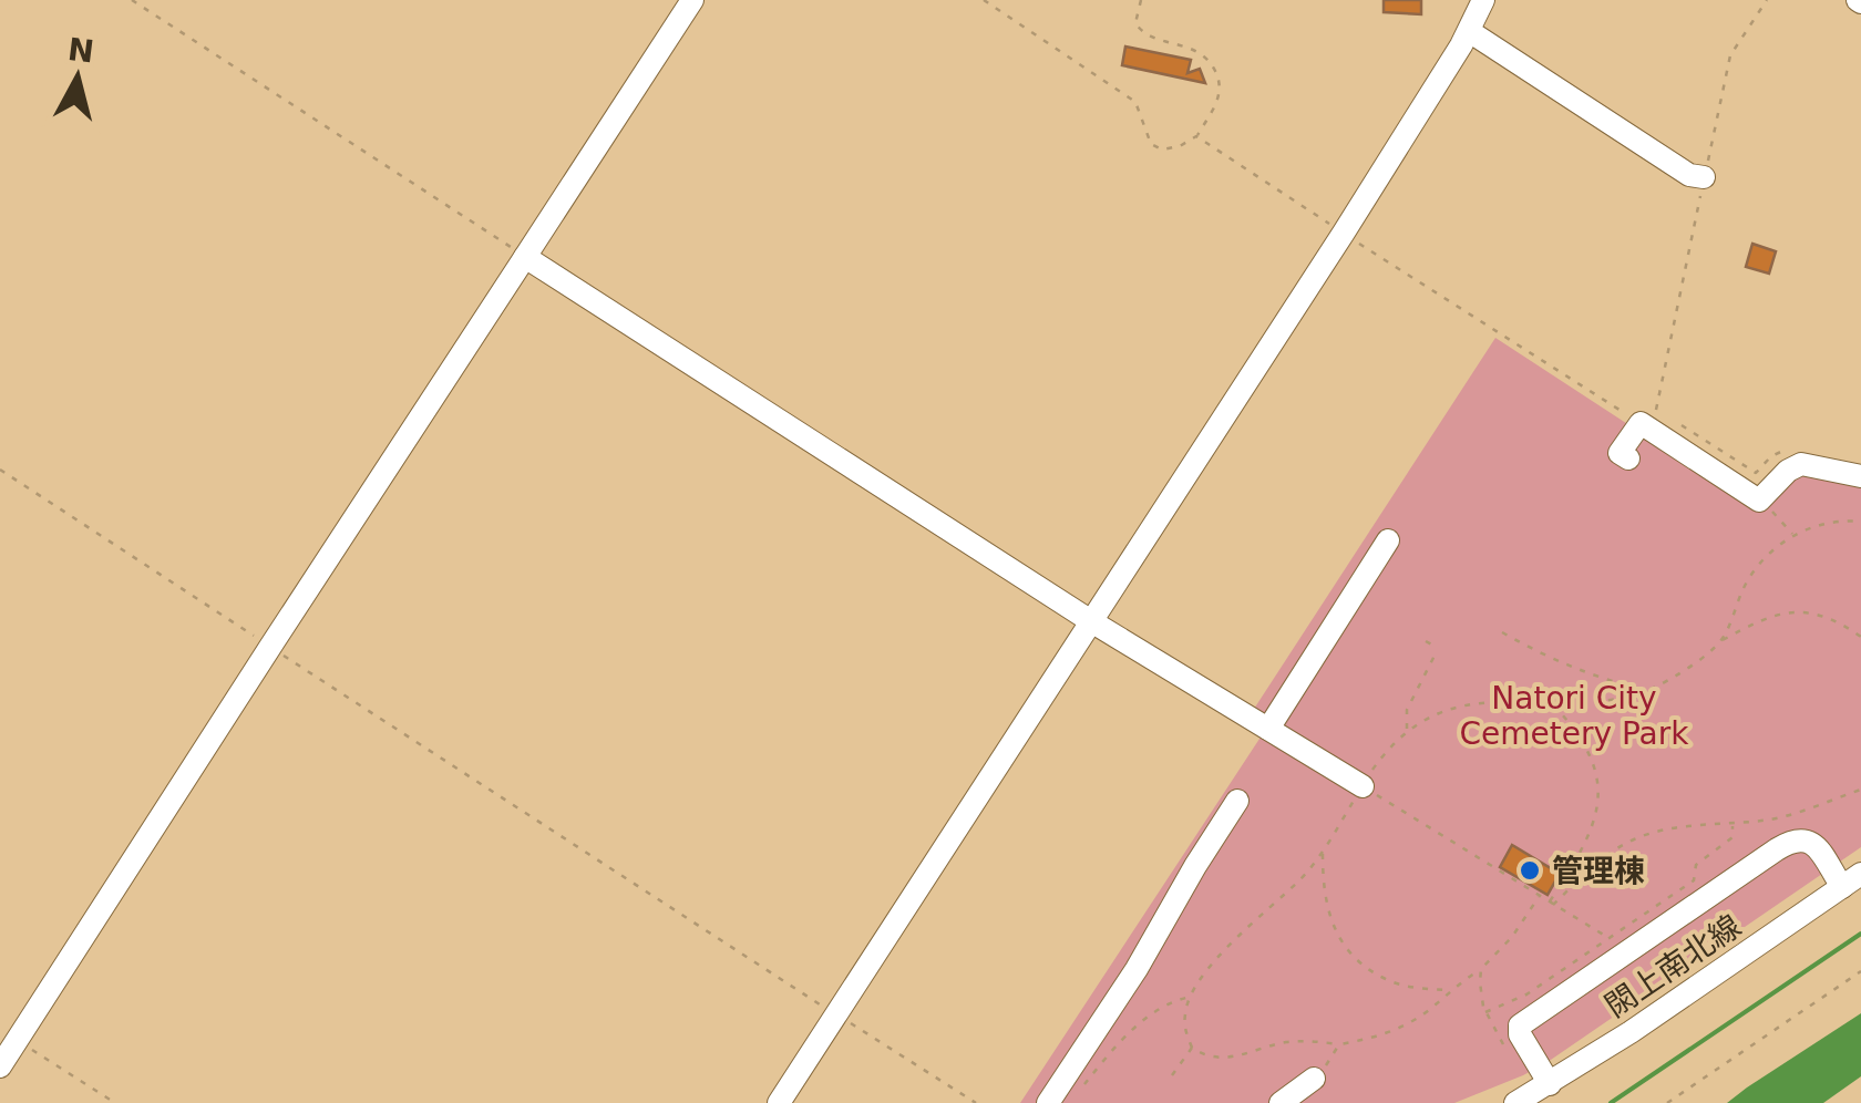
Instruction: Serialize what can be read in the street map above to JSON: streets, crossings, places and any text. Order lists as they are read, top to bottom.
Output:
{
  "streets": {
    "street": ["閖上南北線"]
  },
  "parks": ["Natori City Cemetery Park"],
  "places": ["管理棟"],
  "north": "top"
}
